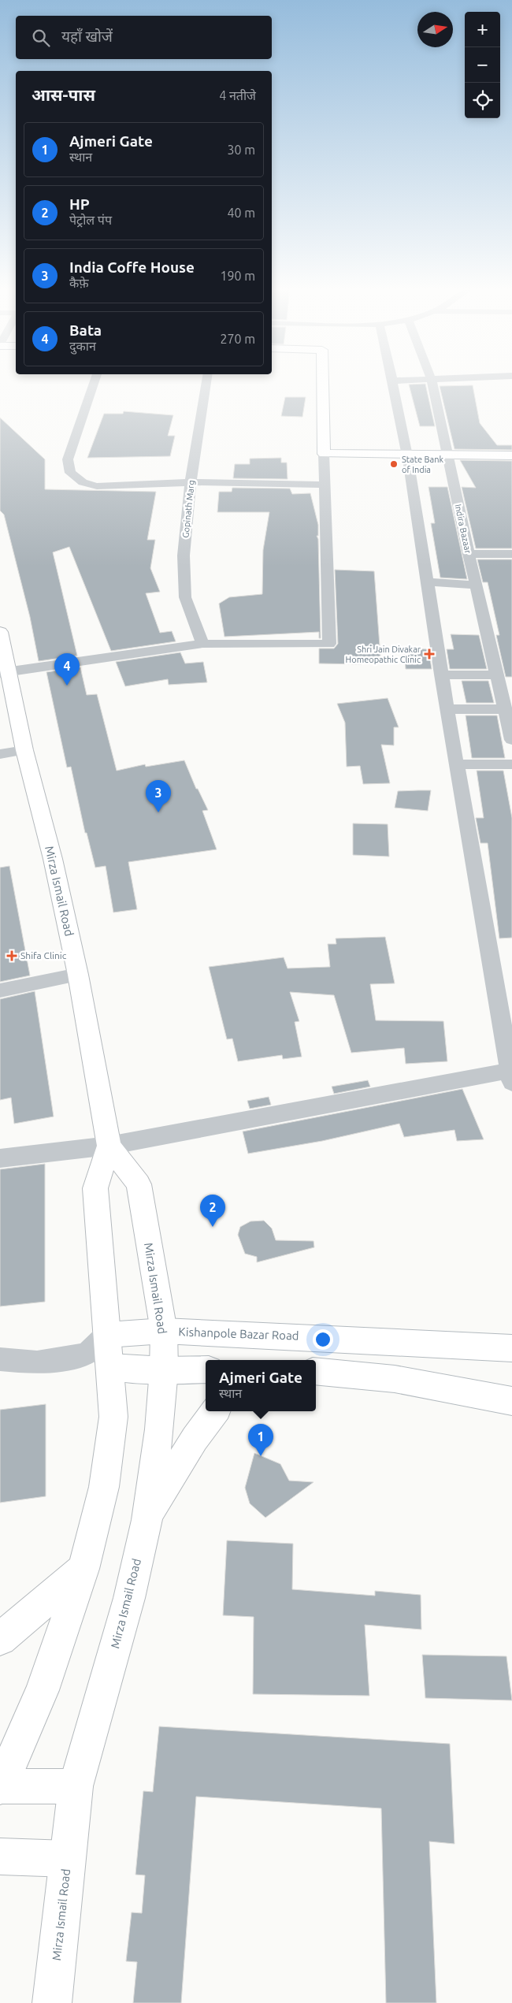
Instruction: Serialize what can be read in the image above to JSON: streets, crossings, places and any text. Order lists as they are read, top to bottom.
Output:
{
  "streets": {
    "main road": ["Mirza Ismail Road", "Kishanpole Bazar Road"],
    "street": ["Gopinath Marg", "Indira Bazaar"]
  },
  "crossings": [
    ["Mirza Ismail Road", "Kishanpole Bazar Road"]
  ],
  "places": {
    "other": ["State Bank of India"],
    "health": ["Shri Jain Divakar Homeopathic Clinic", "Shifa Clinic"]
  },
  "north": "right",
  "page": {
    "map_buttons": ["+", "−"],
    "search": "यहाँ खोजें",
    "heading": ["आस-पास", "4 नतीजे"],
    "list": [
      {
        "mark": "1",
        "name": "Ajmeri Gate",
        "note": "स्थान",
        "value": "30 m"
      },
      {
        "mark": "2",
        "name": "HP",
        "note": "पेट्रोल पंप",
        "value": "40 m"
      },
      {
        "mark": "3",
        "name": "India Coffe House",
        "note": "कैफ़े",
        "value": "190 m"
      },
      {
        "mark": "4",
        "name": "Bata",
        "note": "दुकान",
        "value": "270 m"
      }
    ],
    "pins": [
      "4",
      "3",
      "2",
      "1"
    ],
    "popup": ["Ajmeri Gate", "स्थान"]
  }
}
